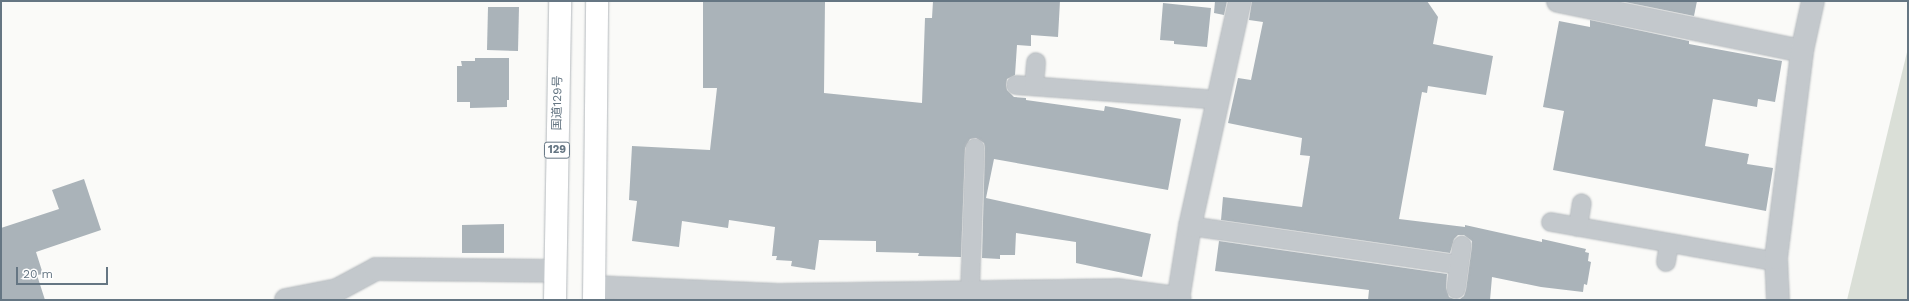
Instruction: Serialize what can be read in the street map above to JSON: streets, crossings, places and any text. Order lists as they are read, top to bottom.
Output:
{
  "streets": {
    "highway": ["国道129号", "129"]
  },
  "scale_bar": "20 m"
}
